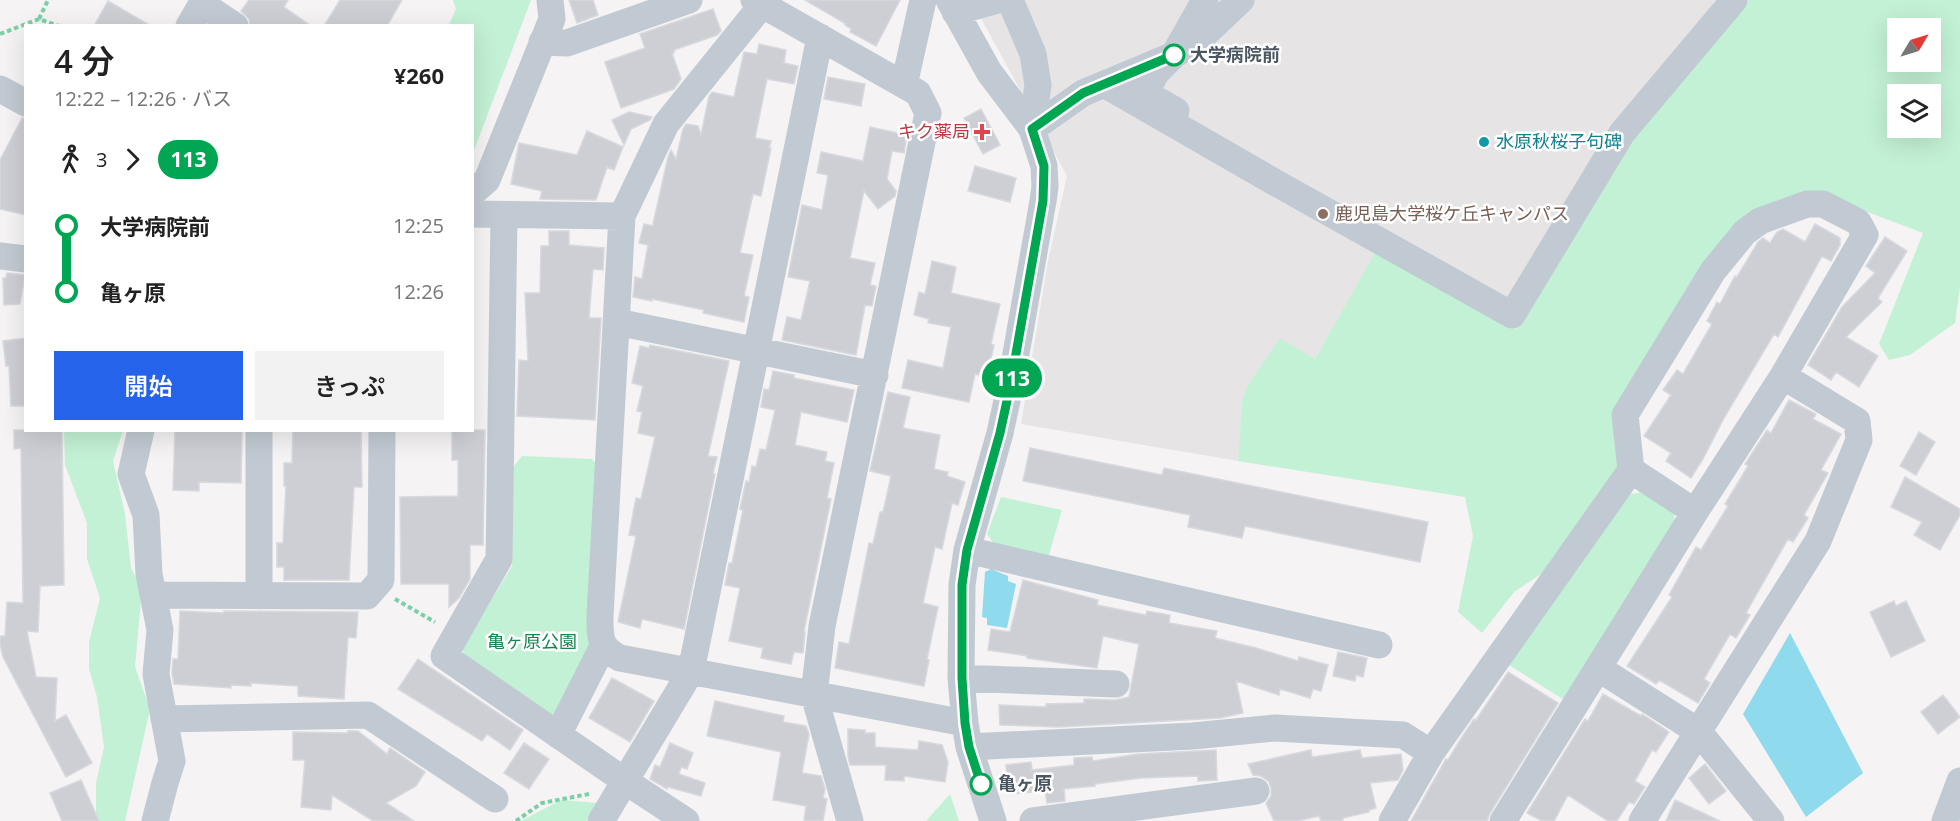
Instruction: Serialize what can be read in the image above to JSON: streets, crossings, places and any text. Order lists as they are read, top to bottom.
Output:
{
  "parks": ["亀ヶ原公園"],
  "places": {
    "other": [
      "大学病院前",
      "水原秋桜子句碑",
      "鹿児島大学桜ケ丘キャンパス",
      "亀ヶ原"
    ],
    "health": ["キク薬局"]
  },
  "lines": ["bus line 113"],
  "north": "top right",
  "page": {
    "on_map": "113",
    "heading": ["4 分", "12:22 – 12:26 · バス", "¥260"],
    "legs": ["3", "113"],
    "list": [
      {
        "name": "大学病院前",
        "value": "12:25"
      },
      {
        "name": "亀ヶ原",
        "value": "12:26"
      }
    ],
    "buttons": ["開始", "きっぷ"]
  }
}
